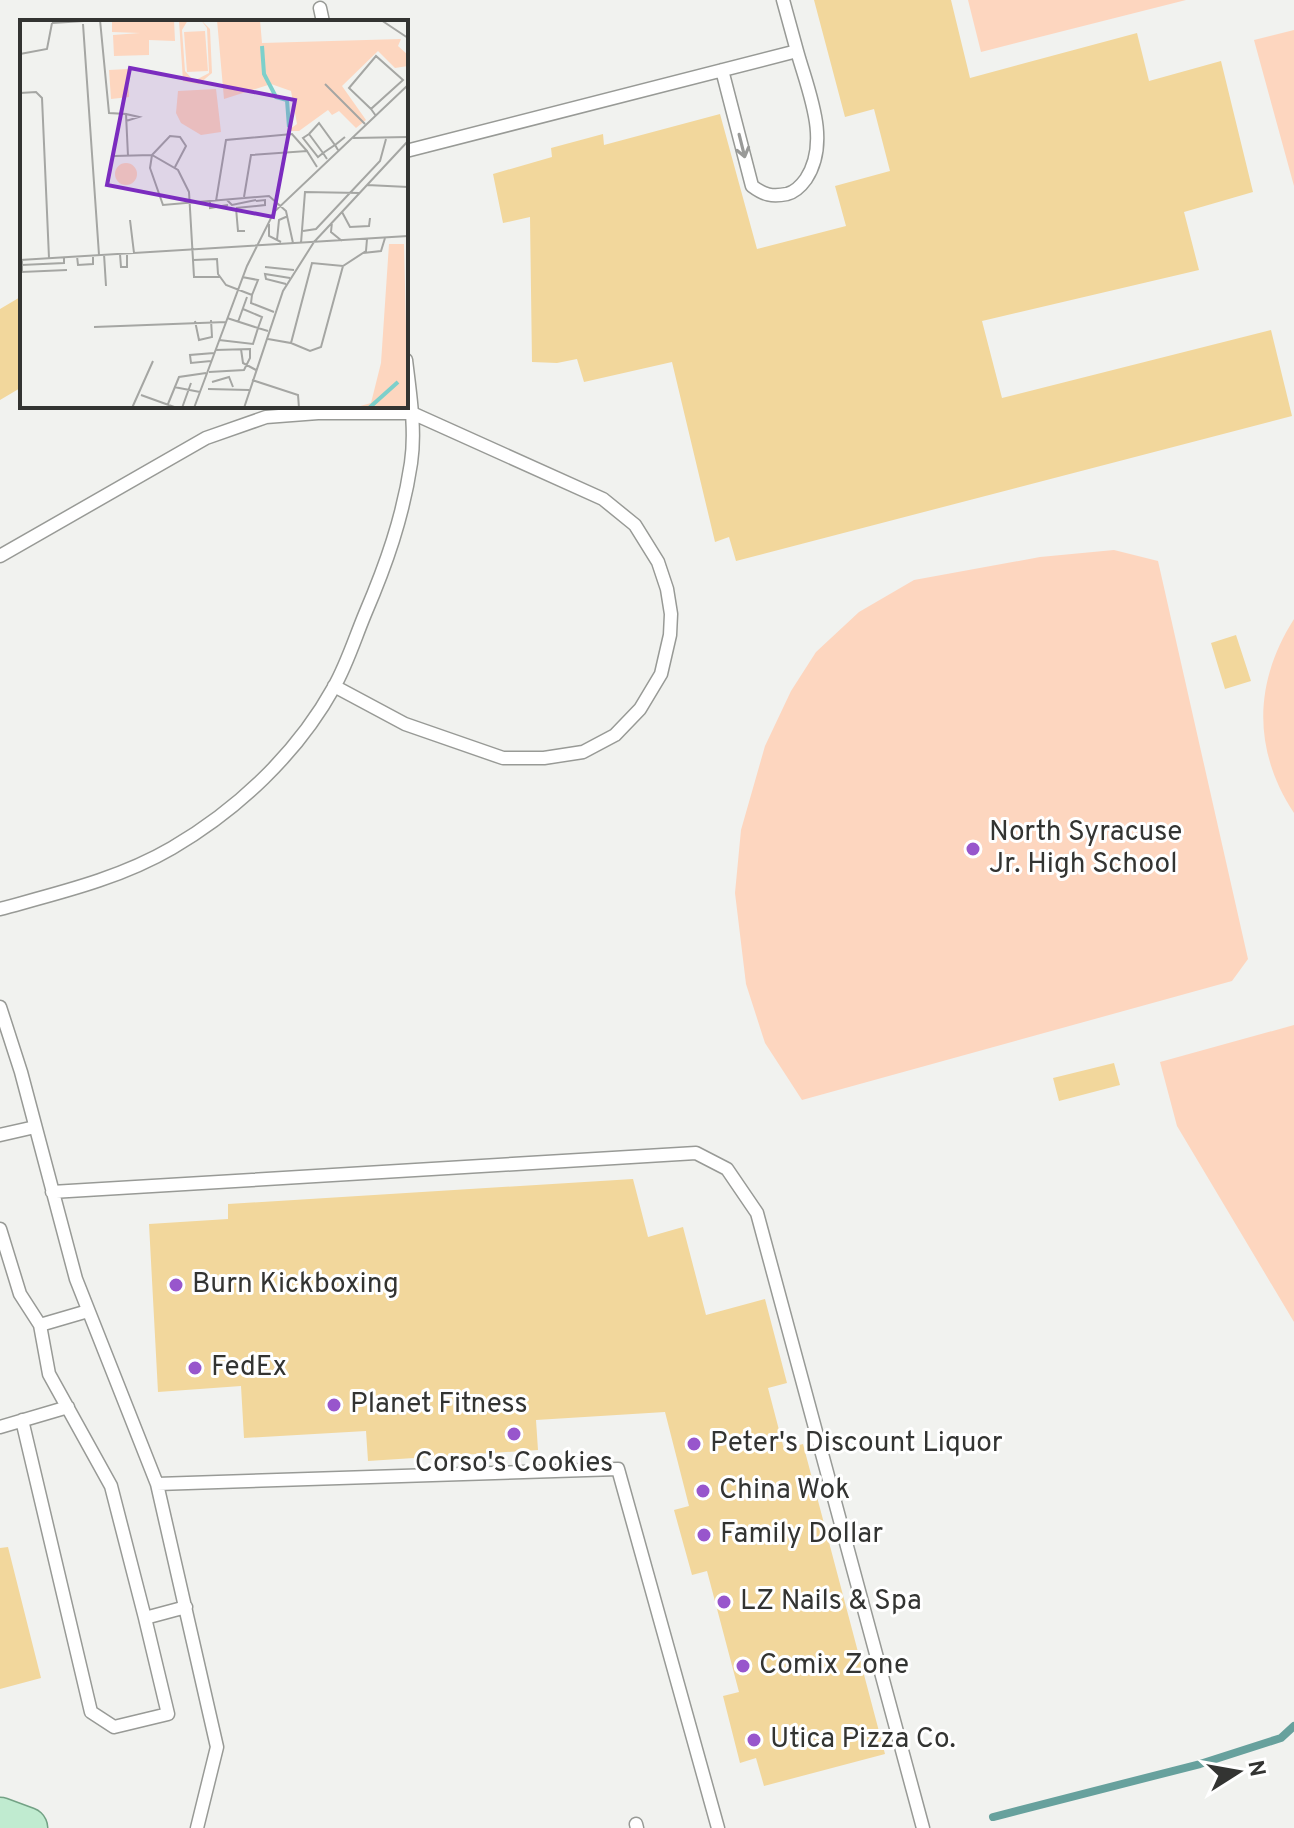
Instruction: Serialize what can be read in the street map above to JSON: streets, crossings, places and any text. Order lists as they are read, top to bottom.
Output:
{
  "places": [
    "North Syracuse Jr. High School",
    "Burn Kickboxing",
    "FedEx",
    "Planet Fitness",
    "Corso's Cookies",
    "Peter's Discount Liquor",
    "China Wok",
    "Family Dollar",
    "LZ Nails & Spa",
    "Comix Zone",
    "Utica Pizza Co."
  ],
  "north": "right"
}
